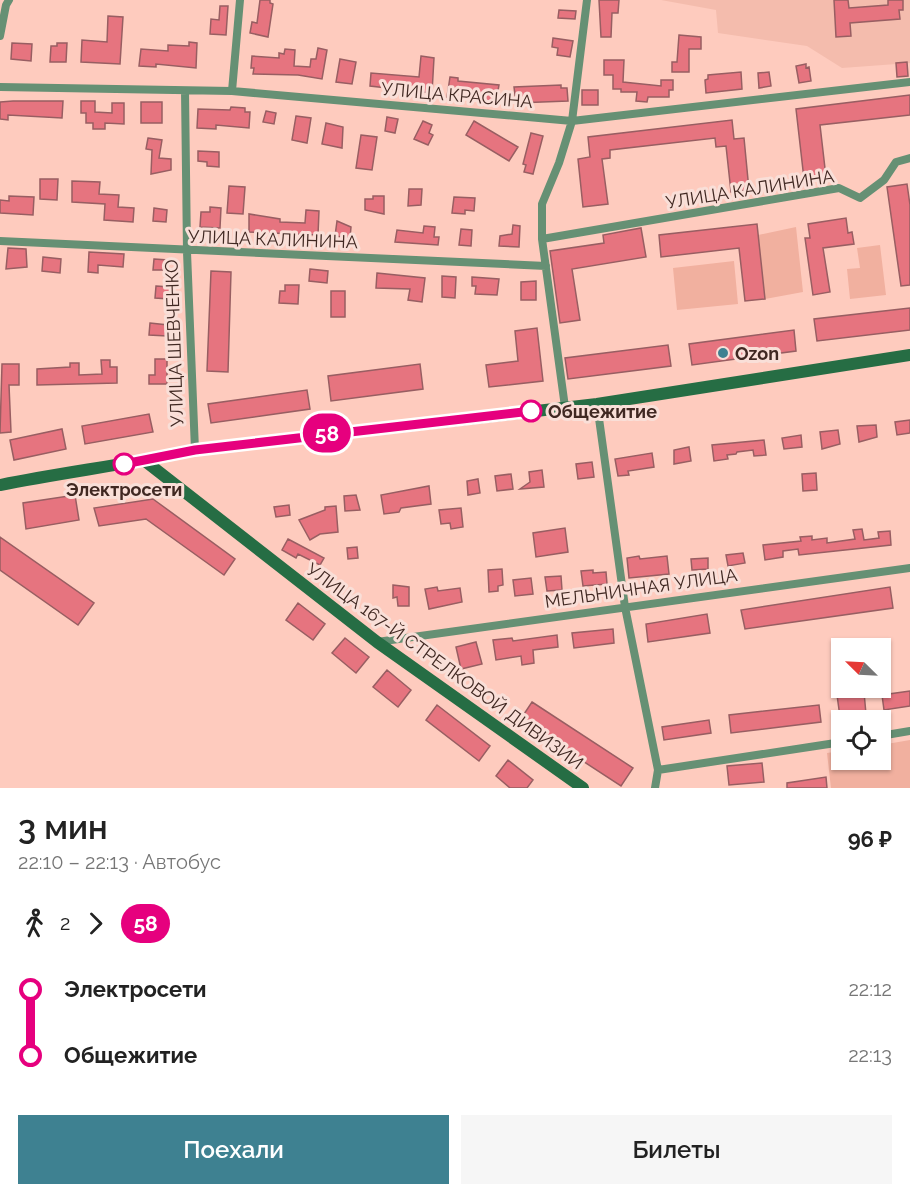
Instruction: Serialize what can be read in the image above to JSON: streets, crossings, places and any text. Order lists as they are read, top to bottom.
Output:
{
  "streets": {
    "street": [
      "УЛИЦА КРАСИНА",
      "УЛИЦА КАЛИНИНА",
      "УЛИЦА ШЕВЧЕНКО",
      "МЕЛЬНИЧНАЯ УЛИЦА",
      "УЛИЦА 167-Й СТРЕЛКОВОЙ ДИВИЗИИ"
    ]
  },
  "crossings": [
    ["УЛИЦА КРАСИНА", "УЛИЦА ШЕВЧЕНКО"],
    ["УЛИЦА КАЛИНИНА", "УЛИЦА ШЕВЧЕНКО"],
    ["МЕЛЬНИЧНАЯ УЛИЦА", "УЛИЦА 167-Й СТРЕЛКОВОЙ ДИВИЗИИ"]
  ],
  "places": ["Ozon", "Общежитие", "Электросети"],
  "lines": ["bus line 58"],
  "north": "top left",
  "page": {
    "on_map": "58",
    "heading": ["3 мин", "22:10 – 22:13 · Автобус", "96 ₽"],
    "legs": ["2", "58"],
    "list": [
      {
        "name": "Электросети",
        "value": "22:12"
      },
      {
        "name": "Общежитие",
        "value": "22:13"
      }
    ],
    "buttons": ["Поехали", "Билеты"]
  }
}
